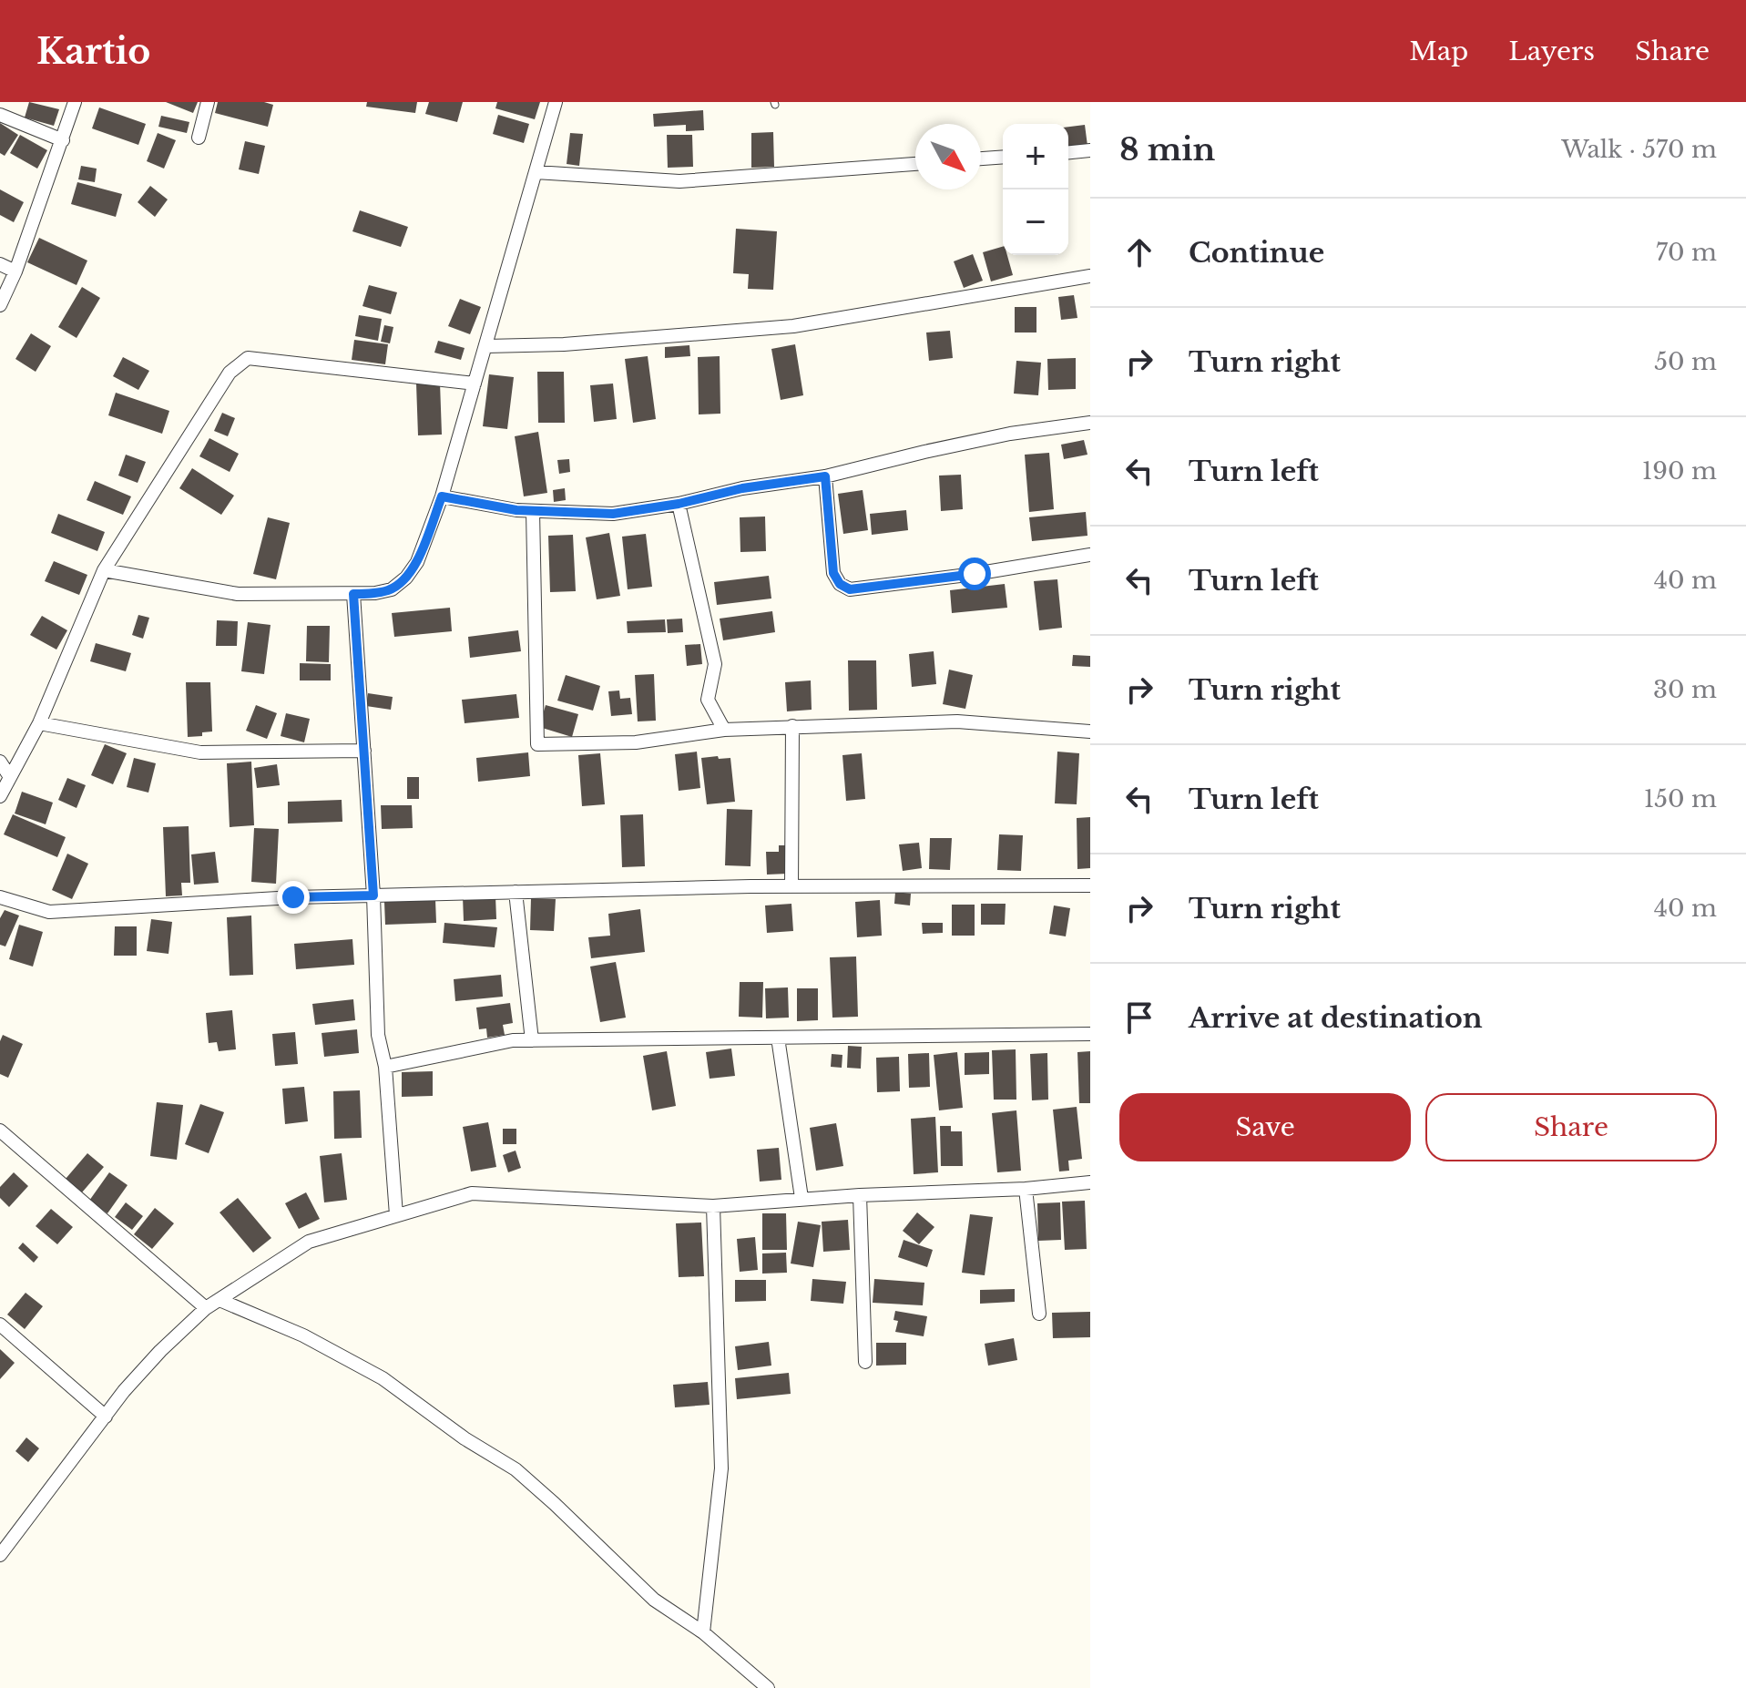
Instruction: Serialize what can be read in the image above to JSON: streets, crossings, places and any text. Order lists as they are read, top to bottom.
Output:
{
  "north": "bottom right",
  "page": {
    "header": "Kartio",
    "nav": ["Map", "Layers", "Share"],
    "heading": ["8 min", "Walk · 570 m"],
    "map_buttons": ["+", "−"],
    "list": [
      ["Continue", "70 m"],
      ["Turn right", "50 m"],
      ["Turn left", "190 m"],
      ["Turn left", "40 m"],
      ["Turn right", "30 m"],
      ["Turn left", "150 m"],
      ["Turn right", "40 m"],
      "Arrive at destination"
    ],
    "buttons": ["Save", "Share"]
  }
}
